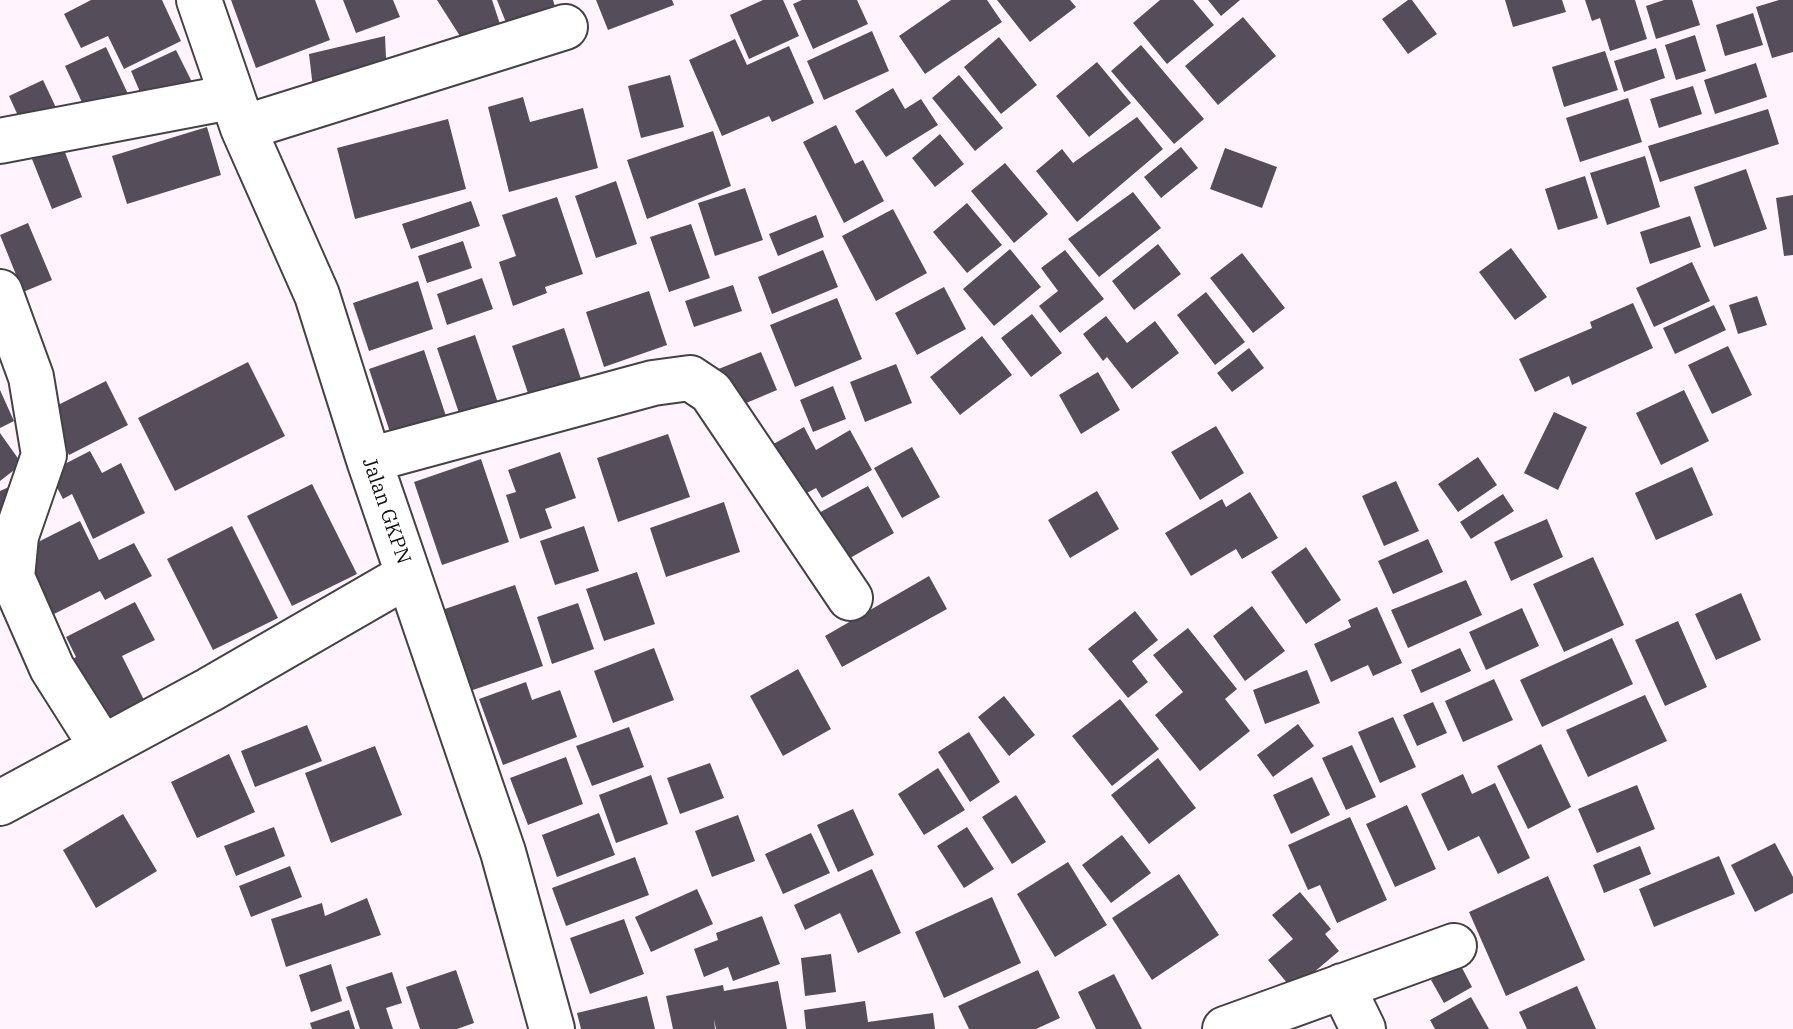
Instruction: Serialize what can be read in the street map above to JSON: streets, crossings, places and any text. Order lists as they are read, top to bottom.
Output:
{
  "streets": {
    "street": ["Jalan GKPN"]
  }
}
